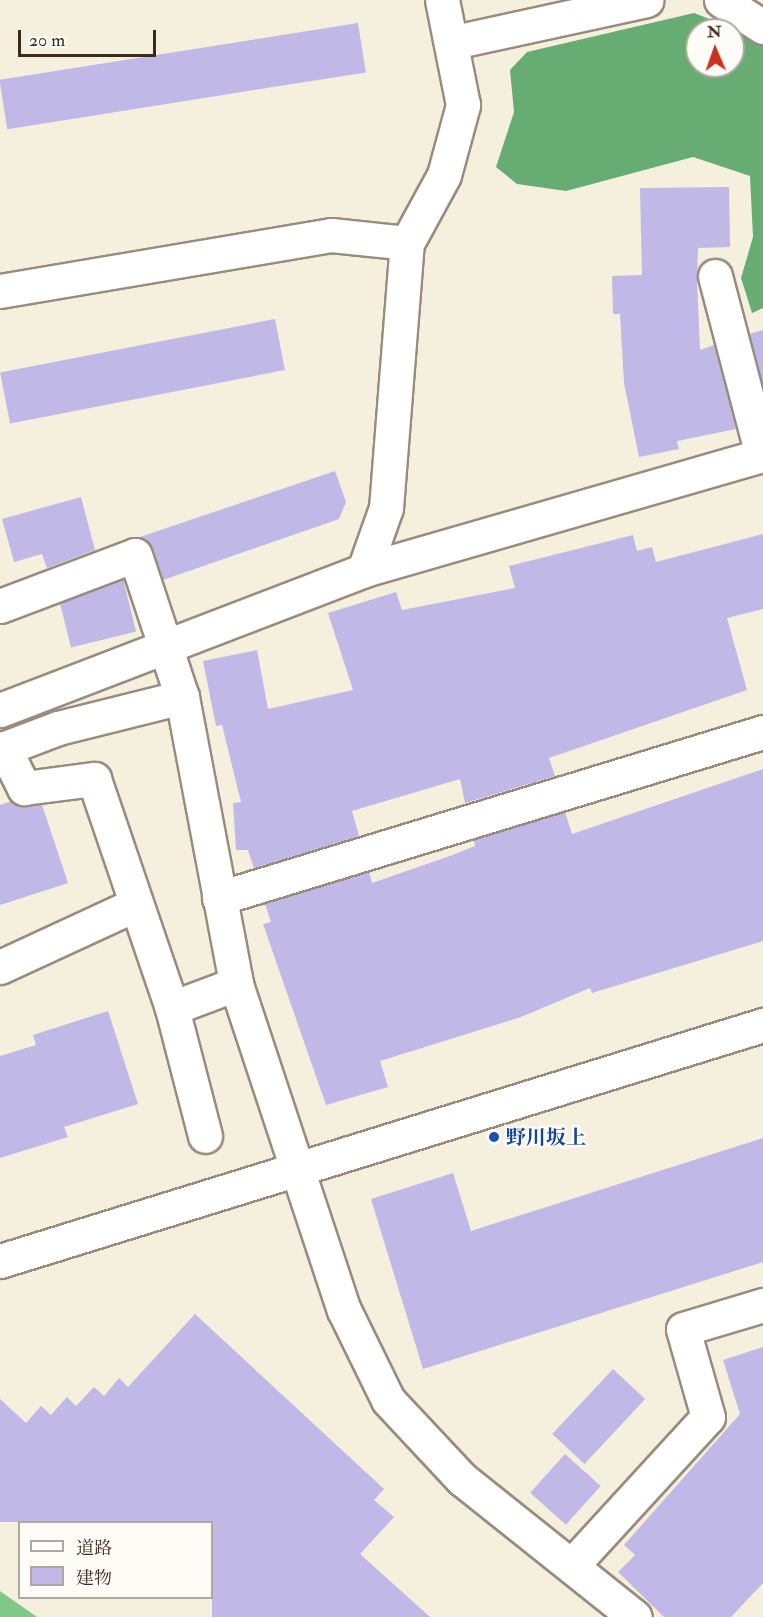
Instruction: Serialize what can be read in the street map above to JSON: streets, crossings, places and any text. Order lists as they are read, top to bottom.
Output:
{
  "places": ["野川坂上"],
  "legend": ["道路", "建物"],
  "scale_bar": "20 m",
  "north": "top"
}
